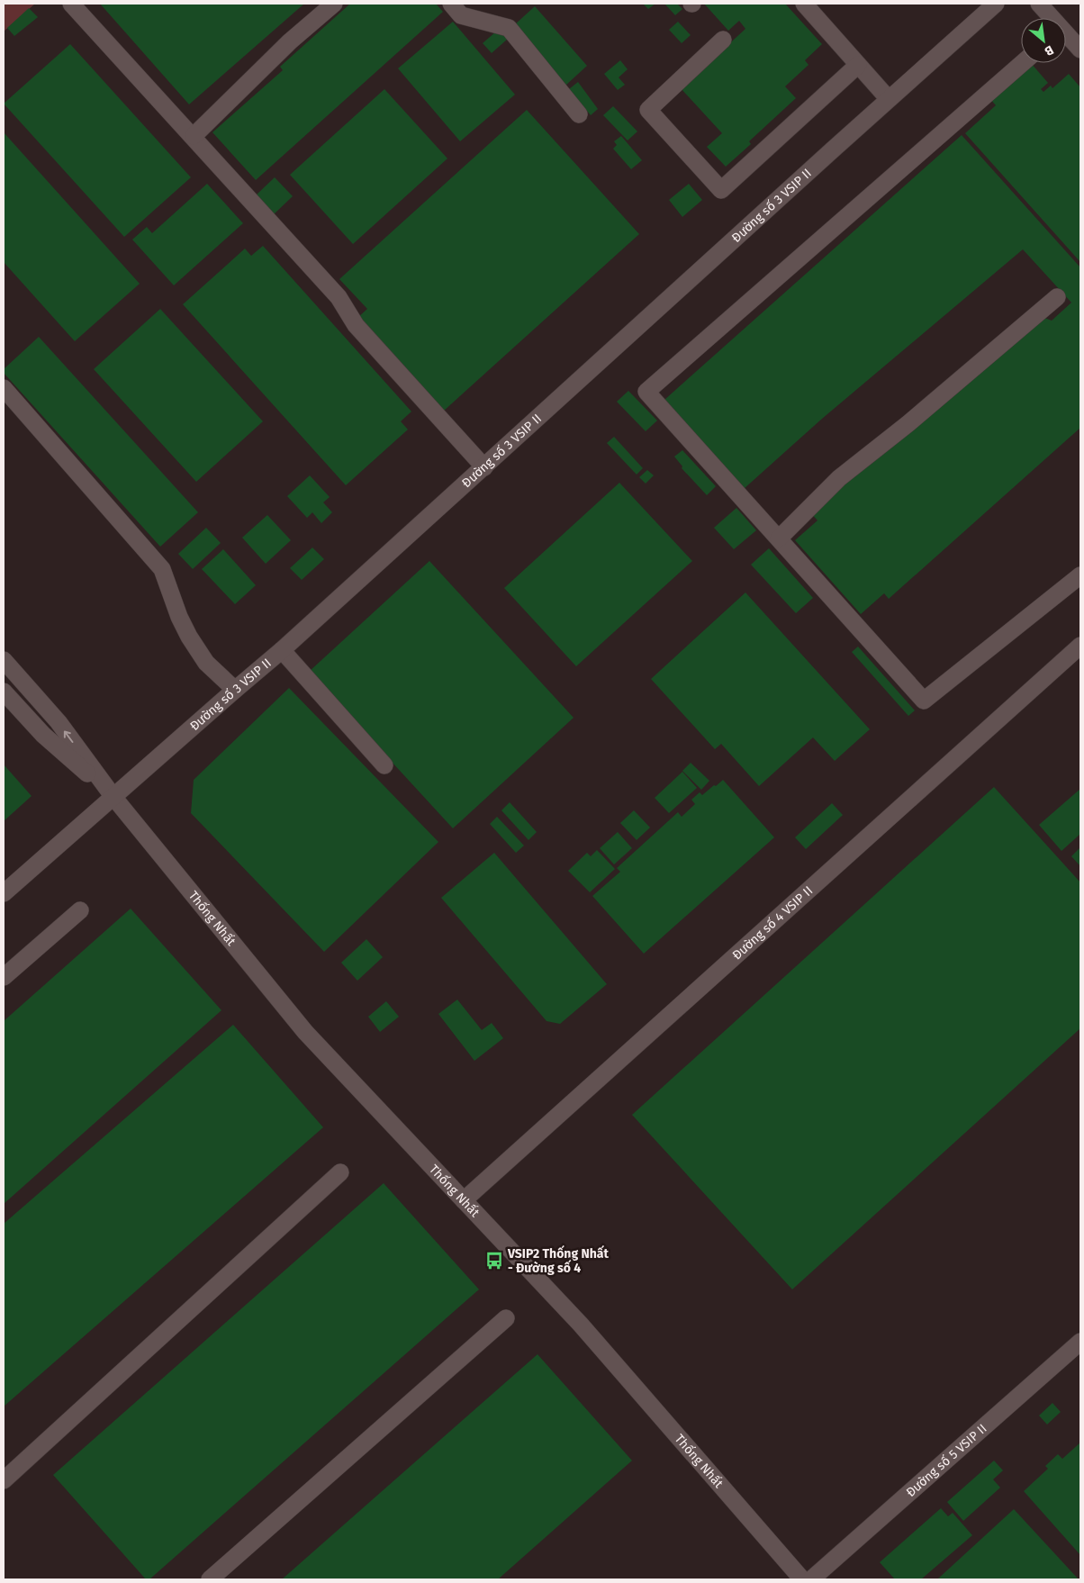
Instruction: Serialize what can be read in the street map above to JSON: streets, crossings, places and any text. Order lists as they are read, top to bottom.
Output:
{
  "streets": {
    "street": [
      "Đường số 3 VSIP II",
      "Thống Nhất",
      "Đường số 4 VSIP II",
      "Đường số 5 VSIP II"
    ]
  },
  "crossings": [
    ["Đường số 3 VSIP II", "Thống Nhất"],
    ["Thống Nhất", "Đường số 4 VSIP II"]
  ],
  "places": {
    "bus stop": ["VSIP2 Thống Nhất - Đường số 4"]
  },
  "north": "bottom right"
}
